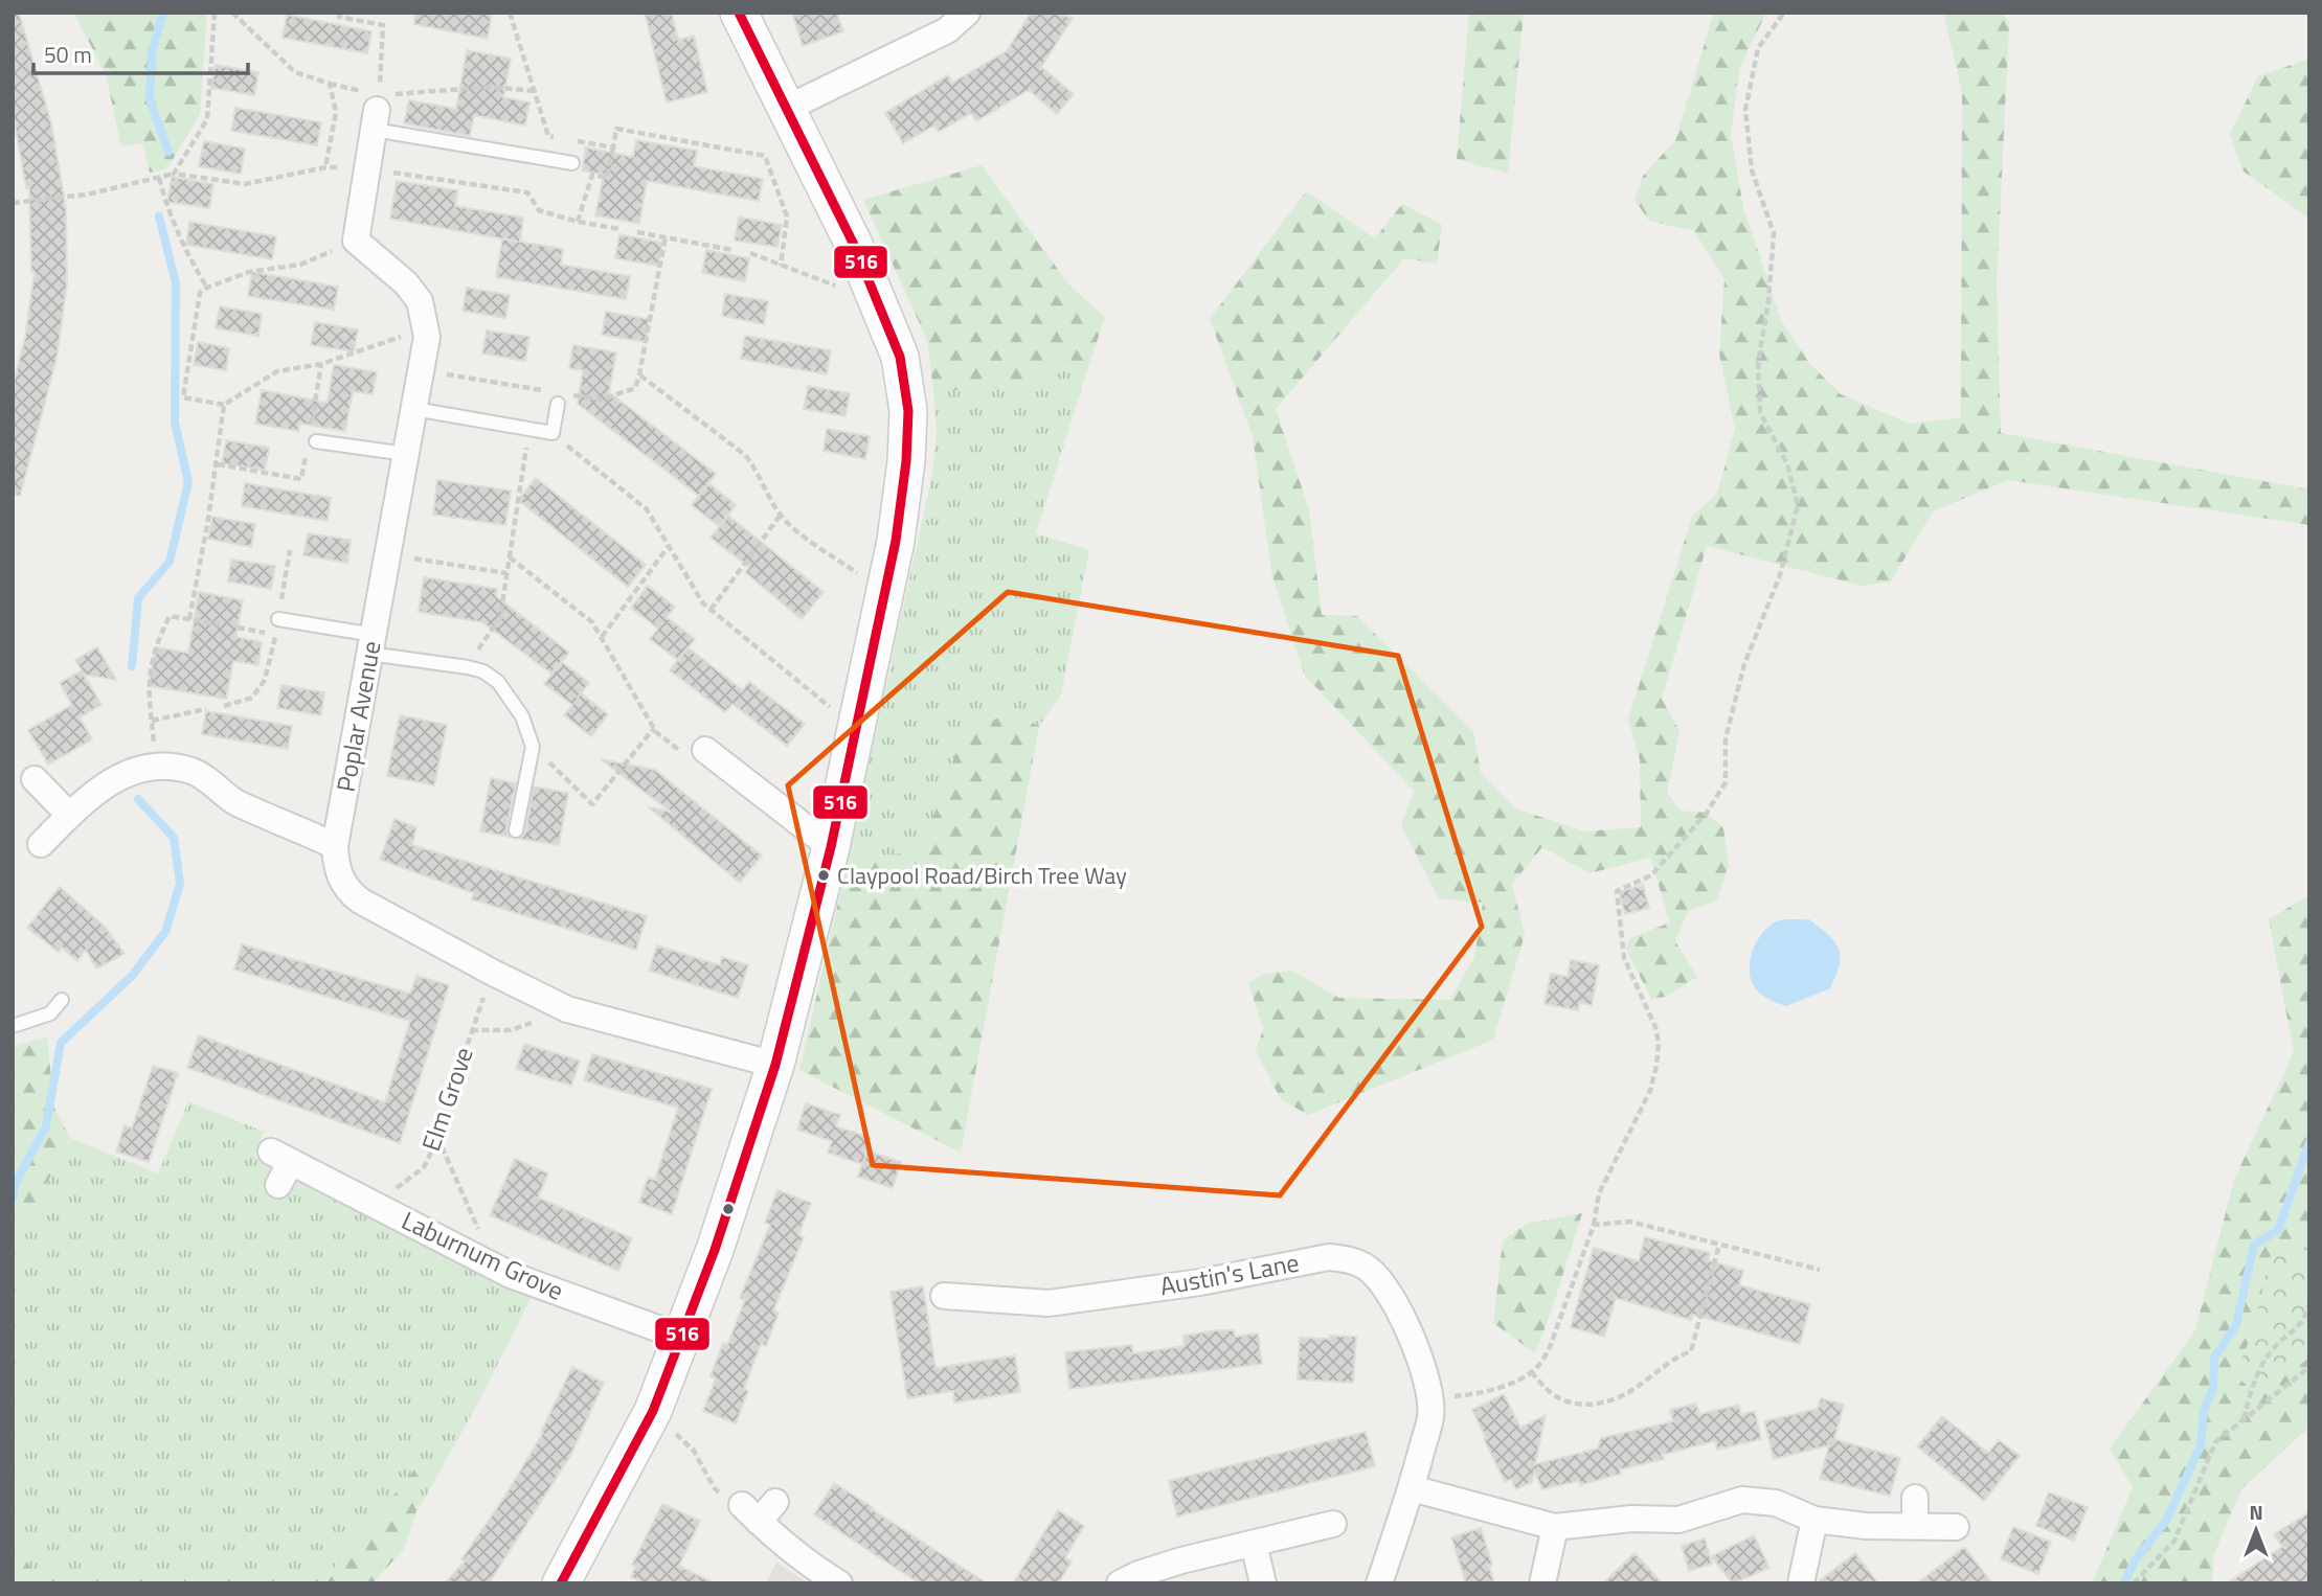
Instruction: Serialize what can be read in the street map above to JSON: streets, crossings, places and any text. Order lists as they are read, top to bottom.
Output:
{
  "streets": {
    "street": ["Poplar Avenue", "Laburnum Grove", "Austin's Lane"],
    "path": ["Elm Grove"]
  },
  "crossings": [
    ["Poplar Avenue", "Elm Grove"],
    ["Elm Grove", "Laburnum Grove"]
  ],
  "places": ["Claypool Road/Birch Tree Way"],
  "lines": ["transit line 516"],
  "scale_bar": "50 m",
  "north": "top"
}
